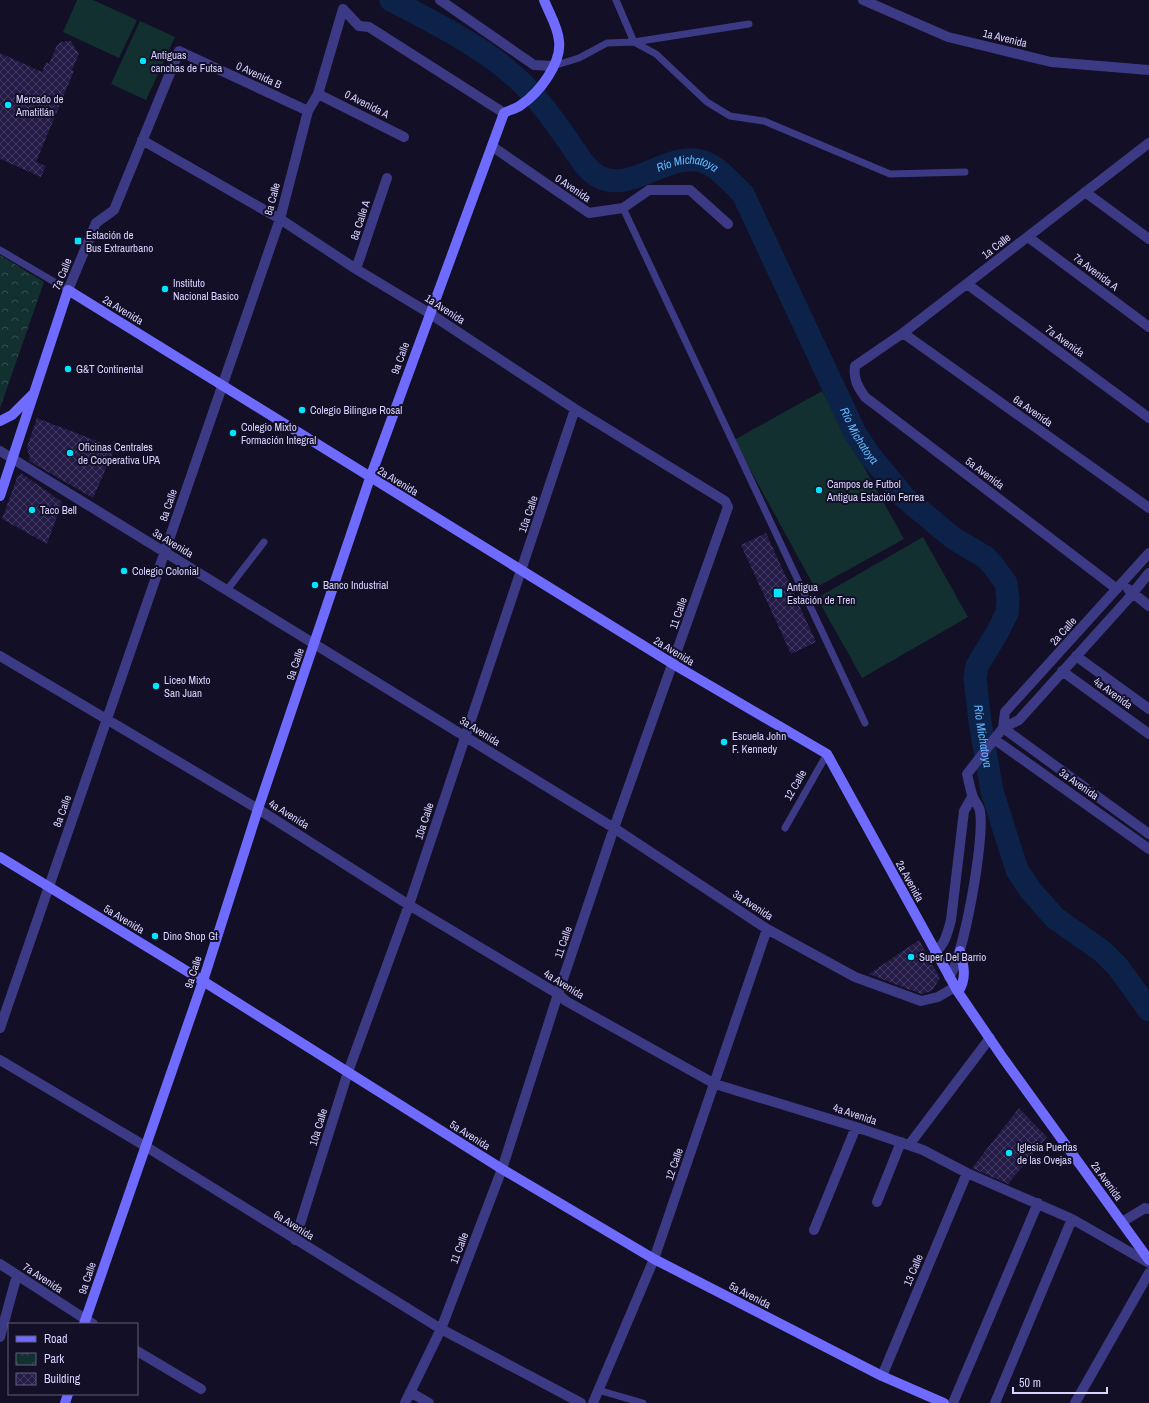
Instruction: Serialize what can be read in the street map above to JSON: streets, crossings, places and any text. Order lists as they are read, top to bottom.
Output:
{
  "streets": {
    "main road": [
      "7a Calle",
      "2a Avenida",
      "9a Calle",
      "5a Avenida"
    ],
    "street": [
      "1a Avenida",
      "0 Avenida B",
      "0 Avenida A",
      "0 Avenida",
      "8a Calle",
      "8a Calle A",
      "1a Calle",
      "7a Avenida A",
      "7a Avenida",
      "6a Avenida",
      "10a Calle",
      "3a Avenida",
      "11 Calle",
      "2a Calle",
      "4a Avenida",
      "12 Calle",
      "13 Calle"
    ]
  },
  "crossings": [
    ["1a Avenida", "8a Calle"],
    ["1a Avenida", "8a Calle A"],
    ["1a Avenida", "7a Calle"],
    ["1a Avenida", "9a Calle"],
    ["1a Avenida", "10a Calle"],
    ["1a Avenida", "11 Calle"],
    ["0 Avenida B", "8a Calle"],
    ["0 Avenida B", "7a Calle"],
    ["0 Avenida A", "8a Calle"],
    ["0 Avenida", "9a Calle"],
    ["8a Calle", "2a Avenida"],
    ["8a Calle", "9a Calle"],
    ["8a Calle", "5a Avenida"],
    ["8a Calle", "3a Avenida"],
    ["8a Calle", "4a Avenida"],
    ["1a Calle", "7a Avenida A"],
    ["1a Calle", "7a Avenida"],
    ["1a Calle", "6a Avenida"],
    ["1a Calle", "5a Avenida"],
    ["7a Calle", "2a Avenida"],
    ["7a Calle", "3a Avenida"],
    ["2a Avenida", "9a Calle"],
    ["2a Avenida", "10a Calle"],
    ["2a Avenida", "3a Avenida"],
    ["2a Avenida", "11 Calle"],
    ["2a Avenida", "2a Calle"],
    ["2a Avenida", "12 Calle"],
    ["7a Avenida", "9a Calle"],
    ["9a Calle", "6a Avenida"],
    ["9a Calle", "5a Avenida"],
    ["9a Calle", "3a Avenida"],
    ["9a Calle", "4a Avenida"],
    ["6a Avenida", "10a Calle"],
    ["6a Avenida", "11 Calle"],
    ["5a Avenida", "10a Calle"],
    ["5a Avenida", "11 Calle"],
    ["5a Avenida", "2a Calle"],
    ["5a Avenida", "12 Calle"],
    ["5a Avenida", "13 Calle"],
    ["10a Calle", "3a Avenida"],
    ["10a Calle", "4a Avenida"],
    ["3a Avenida", "11 Calle"],
    ["3a Avenida", "2a Calle"],
    ["3a Avenida", "12 Calle"],
    ["11 Calle", "4a Avenida"],
    ["2a Calle", "4a Avenida"],
    ["4a Avenida", "12 Calle"],
    ["4a Avenida", "13 Calle"]
  ],
  "water": ["Río Michatoya"],
  "places": {
    "other": [
      "Antiguas canchas de Futsa",
      "Mercado de Amatitlán",
      "Instituto Nacional Basico",
      "G&T Continental",
      "Colegio Bilingue Rosal",
      "Colegio Mixto Formación Integral",
      "Oficinas Centrales de Cooperativa UPA",
      "Campos de Futbol Antigua Estación Ferrea",
      "Taco Bell",
      "Colegio Colonial",
      "Banco Industrial",
      "Liceo Mixto San Juan",
      "Escuela John F. Kennedy",
      "Dino Shop Gt",
      "Super Del Barrio",
      "Iglesia Puertas de las Ovejas"
    ],
    "transit": ["Estación de Bus Extraurbano", "Antigua Estación de Tren"]
  },
  "legend": ["Road", "Park", "Building"],
  "scale_bar": "50 m"
}
